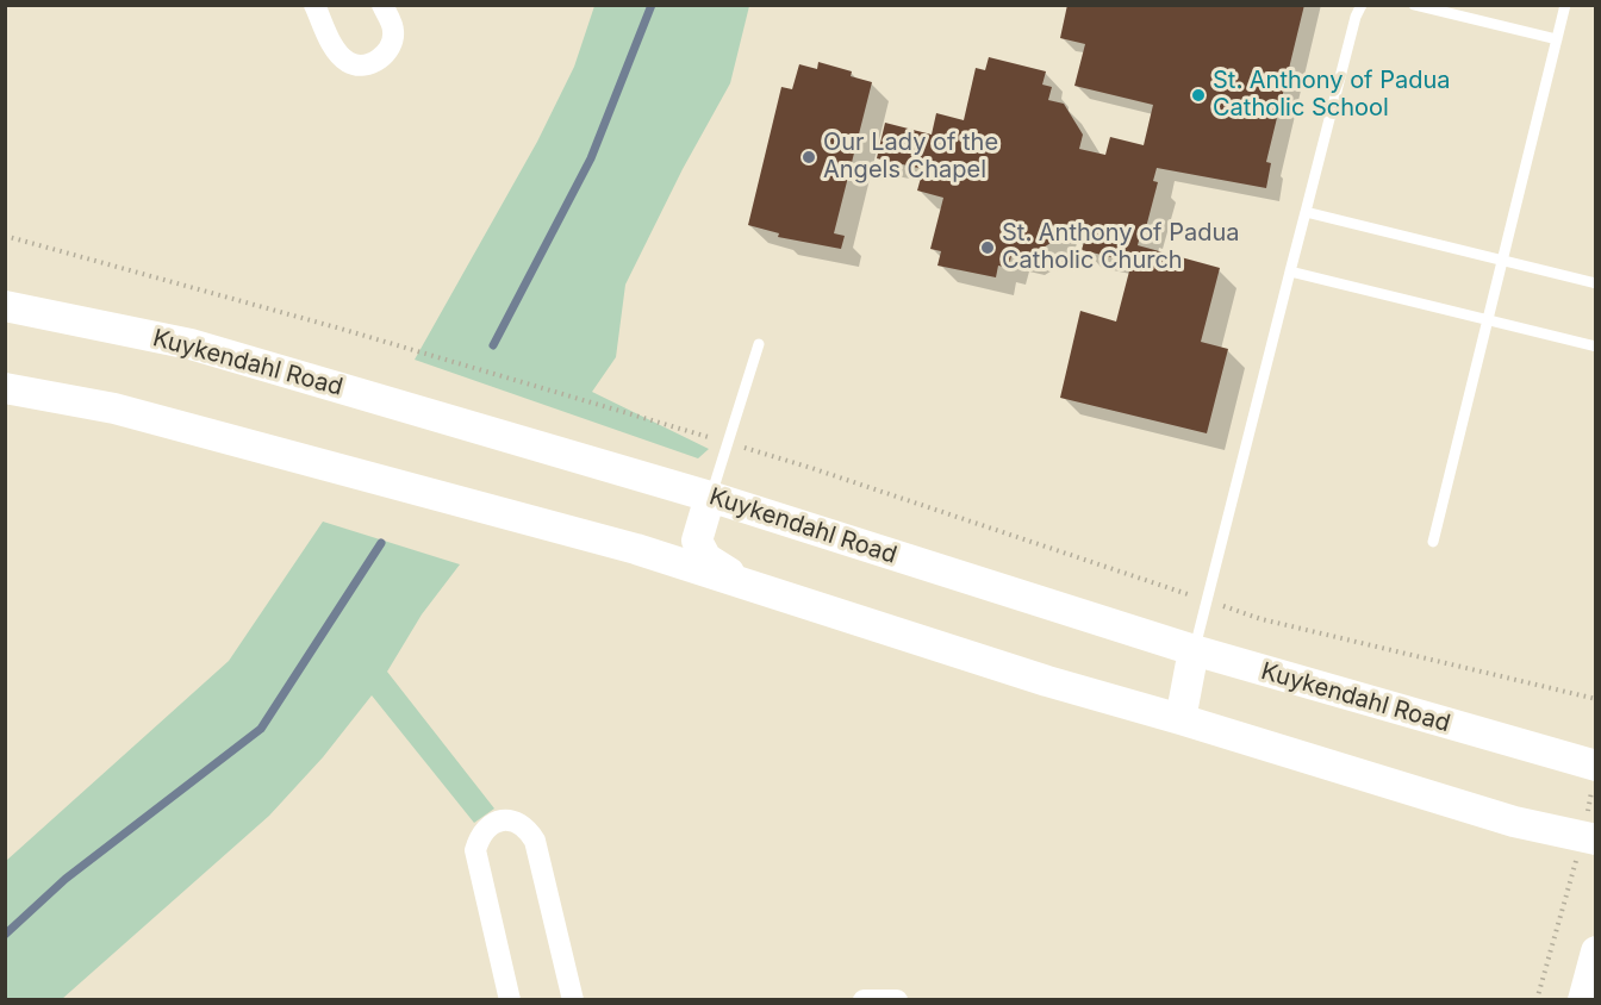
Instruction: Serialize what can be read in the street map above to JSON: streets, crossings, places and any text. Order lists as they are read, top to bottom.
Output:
{
  "streets": {
    "main road": ["Kuykendahl Road"]
  },
  "places": ["St. Anthony of Padua Catholic School", "Our Lady of the Angels Chapel", "St. Anthony of Padua Catholic Church"]
}
